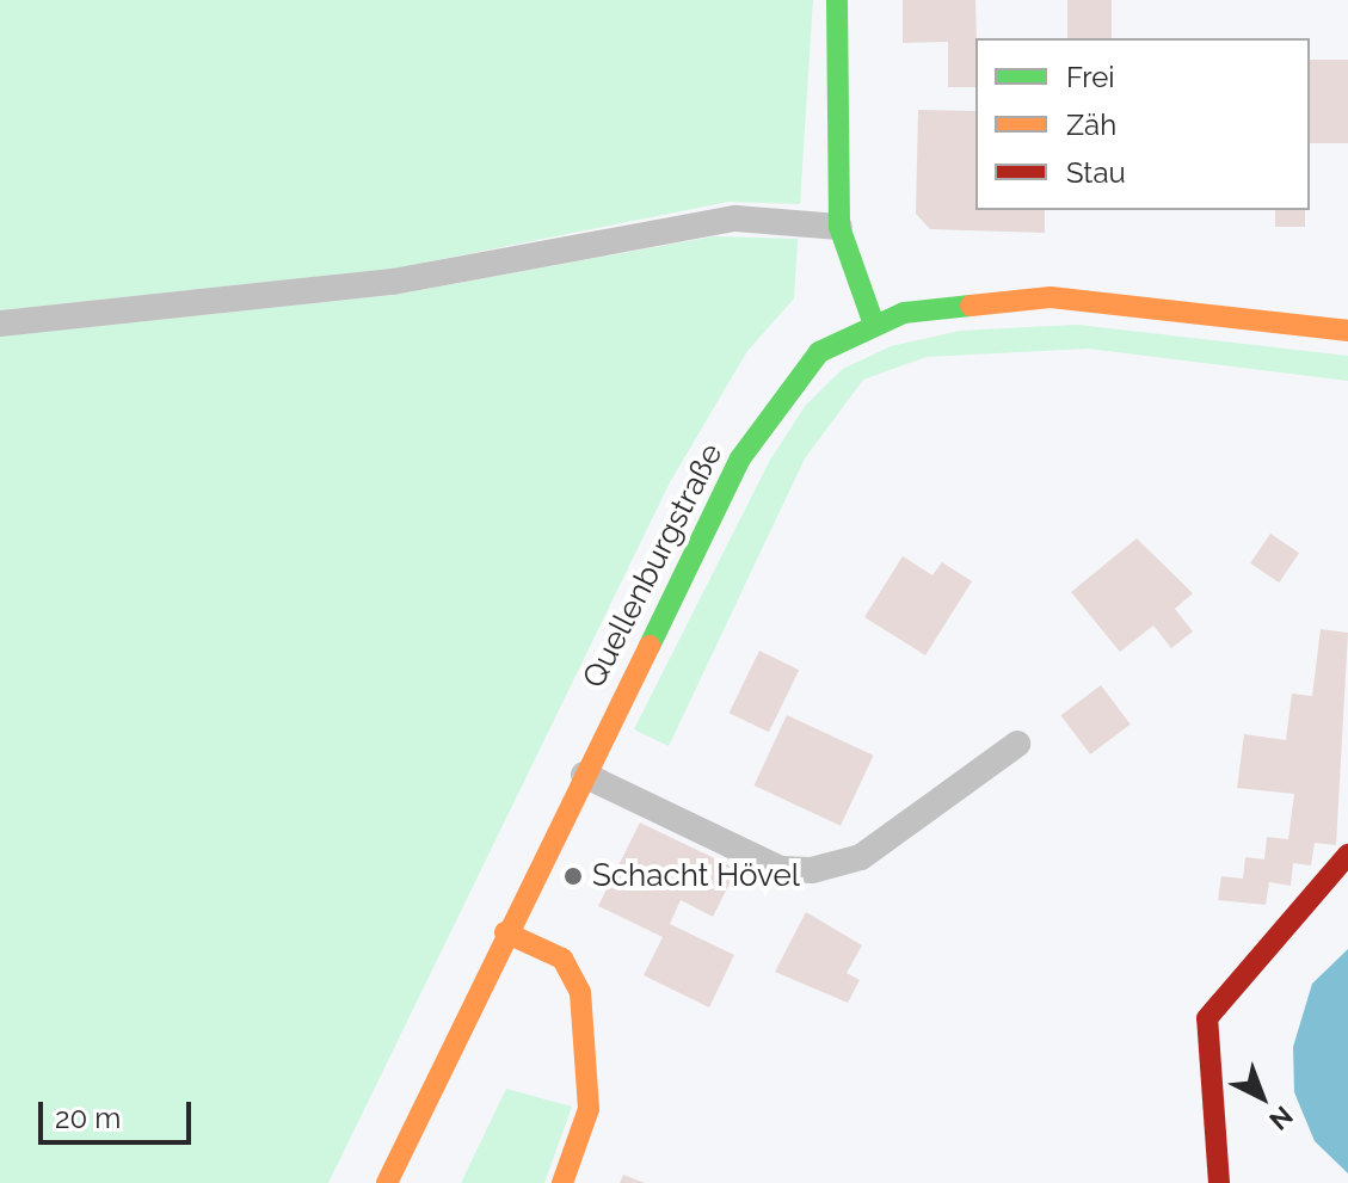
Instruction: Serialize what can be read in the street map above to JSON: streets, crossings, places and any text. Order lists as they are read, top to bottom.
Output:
{
  "streets": {
    "street": ["Quellenburgstraße"]
  },
  "places": ["Schacht Hövel"],
  "legend": ["Frei", "Zäh", "Stau"],
  "scale_bar": "20 m",
  "north": "bottom right"
}
